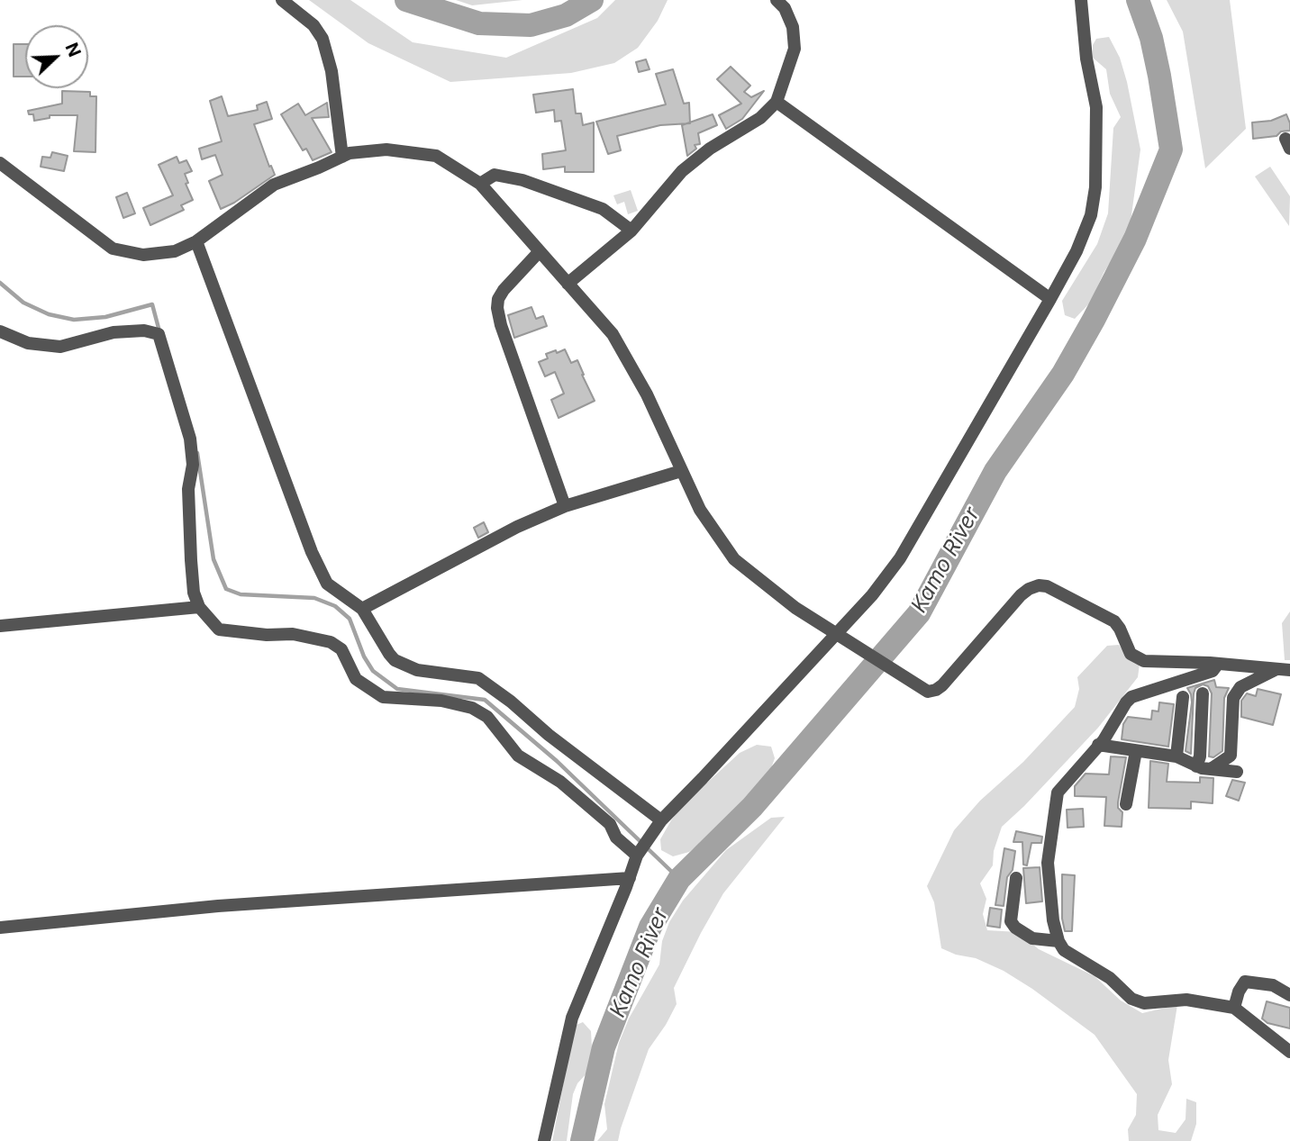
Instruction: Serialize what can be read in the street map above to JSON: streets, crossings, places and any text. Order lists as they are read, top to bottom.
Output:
{
  "water": ["Kamo River"],
  "north": "top right"
}
